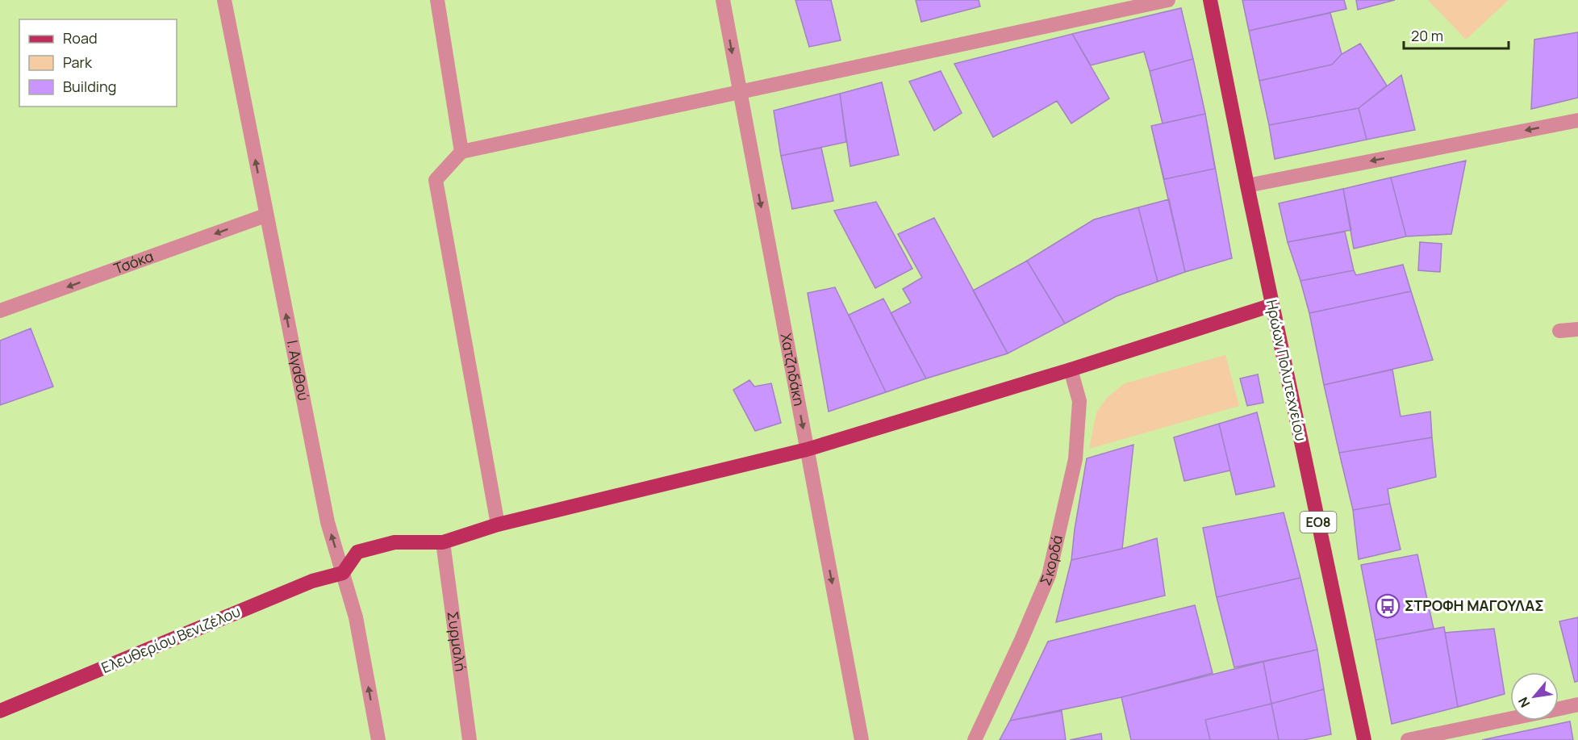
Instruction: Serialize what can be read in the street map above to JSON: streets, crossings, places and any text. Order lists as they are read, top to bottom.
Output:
{
  "streets": {
    "main road": ["Ηρώων Πολυτεχνείου", "ΕΟ8", "Ελευθερίου Βενιζέλου"],
    "street": [
      "Τσόκα",
      "Χατζηδάκη",
      "Ι. Αγαθού",
      "Σκορδά",
      "Συρμαλή"
    ]
  },
  "crossings": [
    ["Τσόκα", "Ι. Αγαθού"],
    ["Ι. Αγαθού", "Ελευθερίου Βενιζέλου"]
  ],
  "one_way": ["Τσόκα", "Χατζηδάκη", "Ι. Αγαθού"],
  "places": {
    "bus stop": ["ΣΤΡΟΦΗ ΜΑΓΟΥΛΑΣ"]
  },
  "legend": ["Road", "Park", "Building"],
  "scale_bar": "20 m",
  "north": "bottom left"
}
